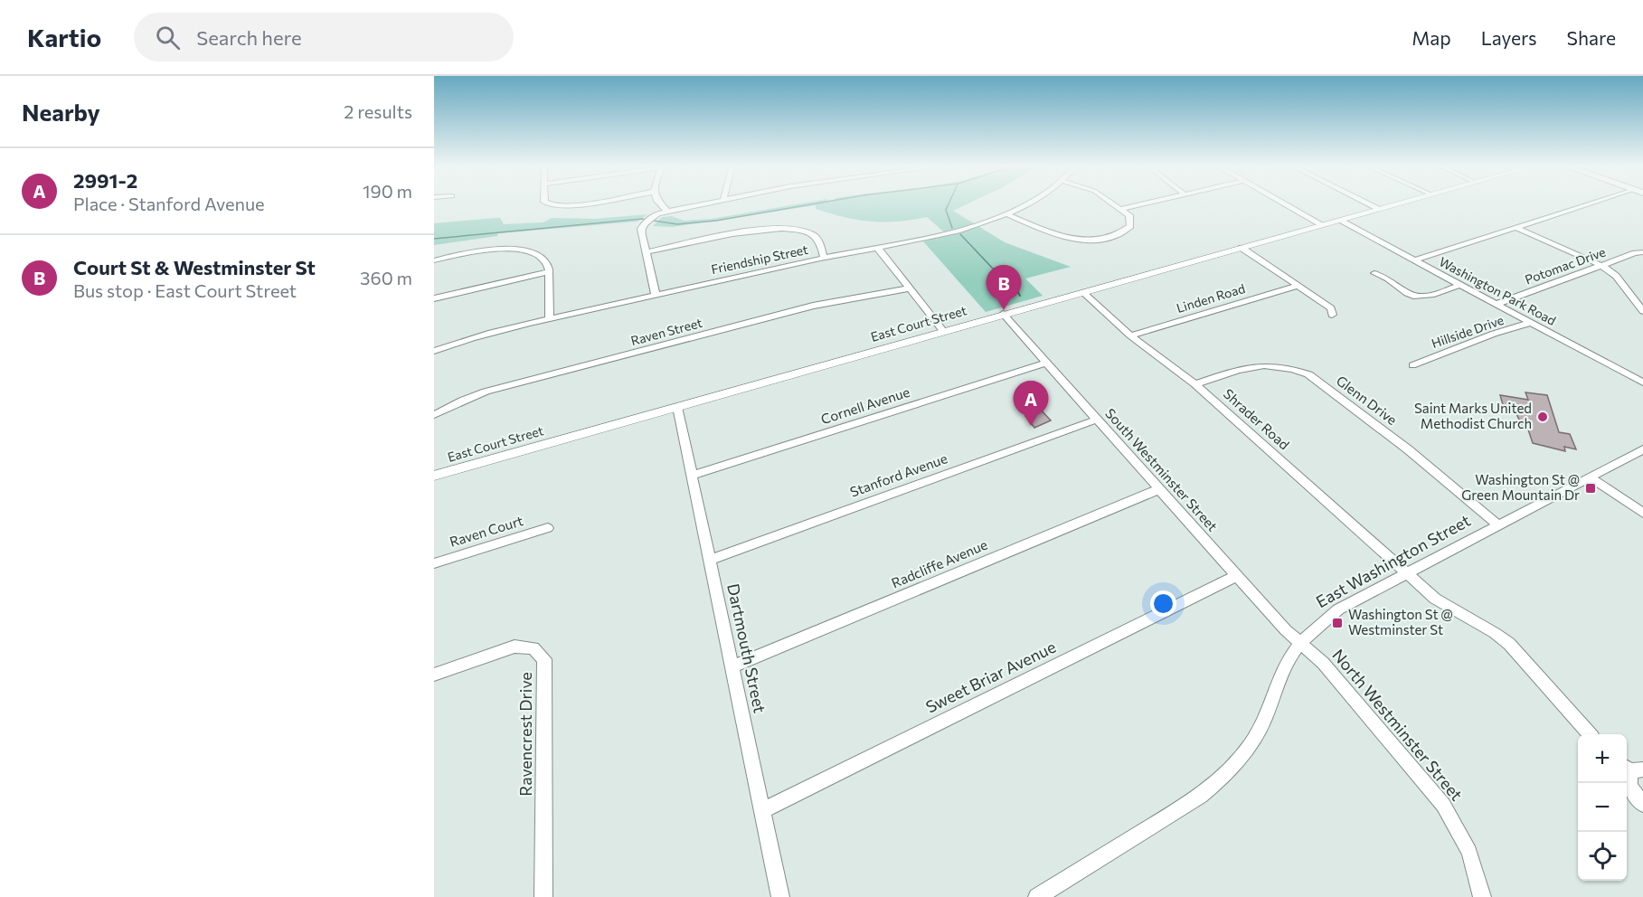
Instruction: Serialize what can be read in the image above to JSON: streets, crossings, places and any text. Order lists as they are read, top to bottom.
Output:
{
  "streets": {
    "street": [
      "Friendship Street",
      "Potomac Drive",
      "Washington Park Road",
      "Linden Road",
      "East Court Street",
      "Raven Street",
      "Hillside Drive",
      "Glenn Drive",
      "Cornell Avenue",
      "Shrader Road",
      "South Westminster Street",
      "Stanford Avenue",
      "Raven Court",
      "East Washington Street",
      "Radcliffe Avenue",
      "Dartmouth Street",
      "Sweet Briar Avenue",
      "North Westminster Street",
      "Ravencrest Drive"
    ]
  },
  "crossings": [
    ["Potomac Drive", "Washington Park Road"],
    ["Washington Park Road", "East Court Street"],
    ["Washington Park Road", "Hillside Drive"],
    ["Linden Road", "Shrader Road"],
    ["East Court Street", "Shrader Road"],
    ["East Court Street", "South Westminster Street"],
    ["East Court Street", "Dartmouth Street"],
    ["Glenn Drive", "Shrader Road"],
    ["Glenn Drive", "East Washington Street"],
    ["Cornell Avenue", "South Westminster Street"],
    ["Cornell Avenue", "Dartmouth Street"],
    ["Shrader Road", "East Washington Street"],
    ["South Westminster Street", "Stanford Avenue"],
    ["South Westminster Street", "East Washington Street"],
    ["South Westminster Street", "Radcliffe Avenue"],
    ["South Westminster Street", "Sweet Briar Avenue"],
    ["South Westminster Street", "North Westminster Street"],
    ["Stanford Avenue", "Dartmouth Street"],
    ["East Washington Street", "North Westminster Street"],
    ["Radcliffe Avenue", "Dartmouth Street"],
    ["Dartmouth Street", "Sweet Briar Avenue"]
  ],
  "places": {
    "other": ["Saint Marks United Methodist Church"],
    "transit": ["Washington St @ Green Mountain Dr", "Washington St @ Westminster St"]
  },
  "page": {
    "header": "Kartio",
    "search": "Search here",
    "nav": ["Map", "Layers", "Share"],
    "heading": ["Nearby", "2 results"],
    "list": [
      {
        "mark": "A",
        "name": "2991-2",
        "note": "Place · Stanford Avenue",
        "value": "190 m"
      },
      {
        "mark": "B",
        "name": "Court St & Westminster St",
        "note": "Bus stop · East Court Street",
        "value": "360 m"
      }
    ],
    "pins": ["B", "A"],
    "map_buttons": ["+", "−"]
  }
}
